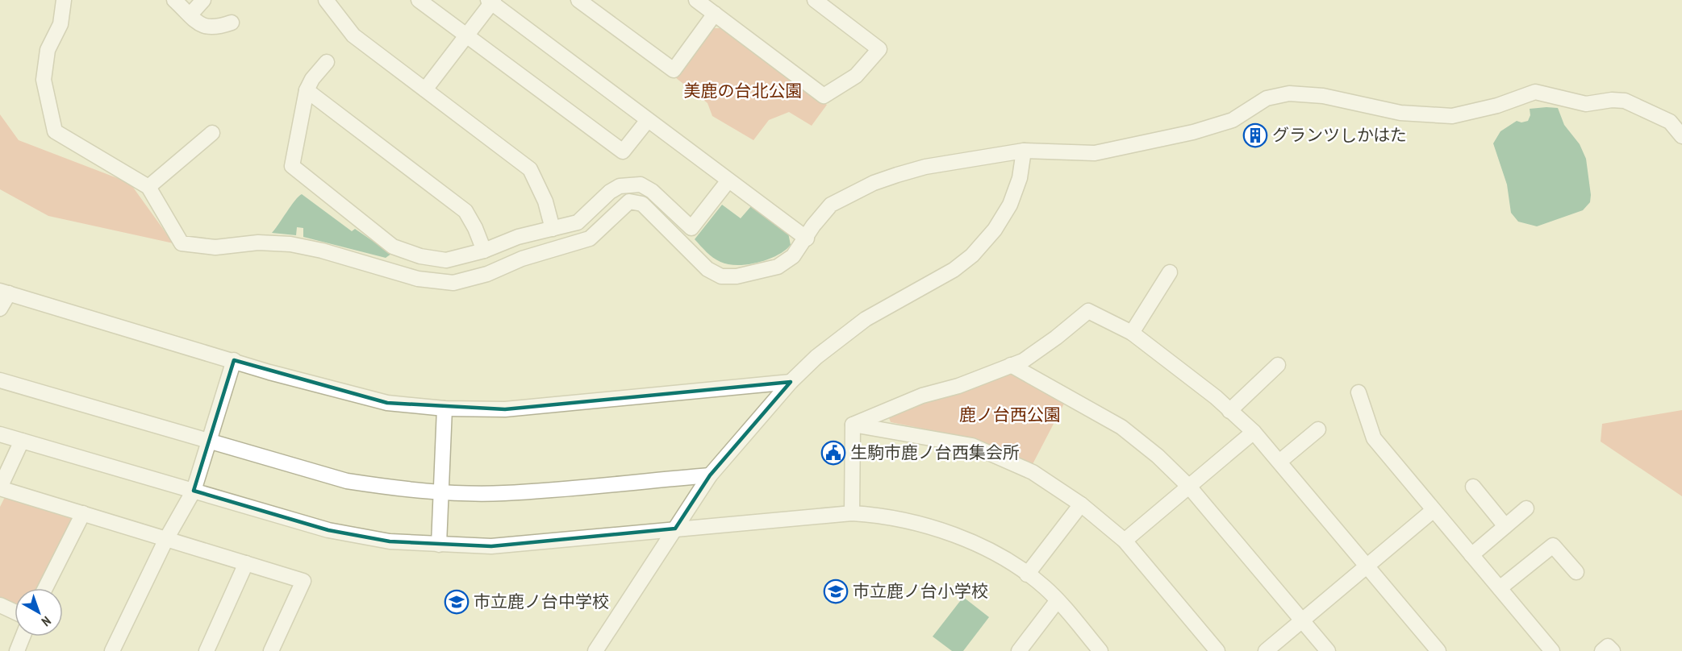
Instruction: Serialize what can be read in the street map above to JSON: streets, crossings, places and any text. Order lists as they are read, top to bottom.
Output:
{
  "parks": ["美鹿の台北公園", "鹿ノ台西公園"],
  "places": {
    "building": ["グランツしかはた"],
    "public building": ["生駒市鹿ノ台西集会所"],
    "school or university": ["市立鹿ノ台小学校", "市立鹿ノ台中学校"]
  },
  "north": "bottom right"
}
